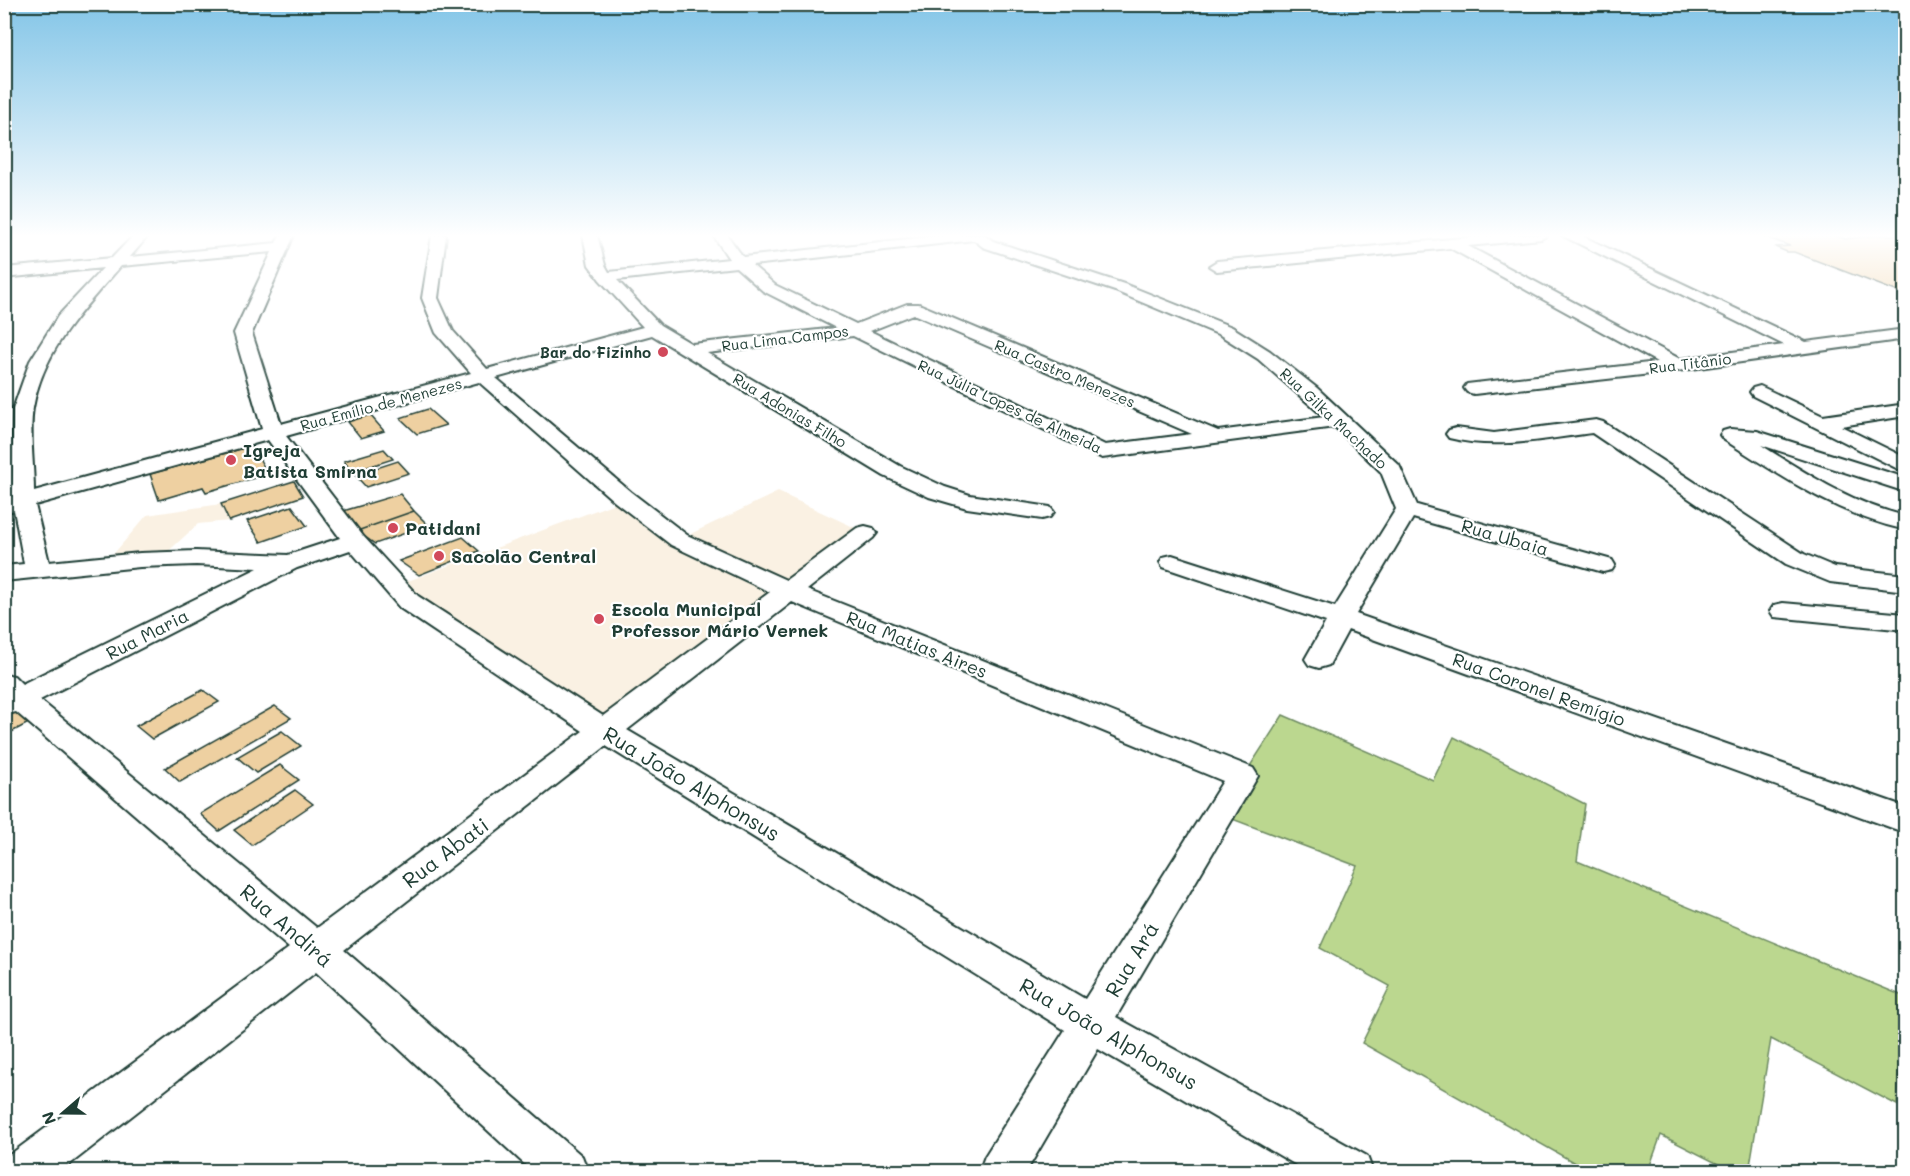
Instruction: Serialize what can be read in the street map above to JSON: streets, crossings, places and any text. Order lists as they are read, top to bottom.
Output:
{
  "streets": {
    "street": [
      "Rua Lima Campos",
      "Rua Titânio",
      "Rua Castro Menezes",
      "Rua Emílio de Menezes",
      "Rua Júlia Lopes de Almeida",
      "Rua Adonias Filho",
      "Rua Gilka Machado",
      "Rua Ubaia",
      "Rua Maria",
      "Rua Matias Aires",
      "Rua Coronel Remígio",
      "Rua João Alphonsus",
      "Rua Abati",
      "Rua Andirá",
      "Rua Ará"
    ]
  },
  "crossings": [
    ["Rua Lima Campos", "Rua Castro Menezes"],
    ["Rua Lima Campos", "Rua Júlia Lopes de Almeida"],
    ["Rua Lima Campos", "Rua Adonias Filho"],
    ["Rua Castro Menezes", "Rua Júlia Lopes de Almeida"],
    ["Rua Emílio de Menezes", "Rua Adonias Filho"],
    ["Rua Emílio de Menezes", "Rua Matias Aires"],
    ["Rua Emílio de Menezes", "Rua João Alphonsus"],
    ["Rua Júlia Lopes de Almeida", "Rua Gilka Machado"],
    ["Rua Gilka Machado", "Rua Ubaia"],
    ["Rua Maria", "Rua Andirá"],
    ["Rua Matias Aires", "Rua Abati"],
    ["Rua Matias Aires", "Rua Ará"],
    ["Rua João Alphonsus", "Rua Abati"],
    ["Rua João Alphonsus", "Rua Ará"],
    ["Rua Abati", "Rua Andirá"]
  ],
  "places": [
    "Bar do Fizinho",
    "Igreja Batista Smirna",
    "Patidani",
    "Sacolão Central",
    "Escola Municipal Professor Mário Vernek"
  ],
  "north": "left"
}
